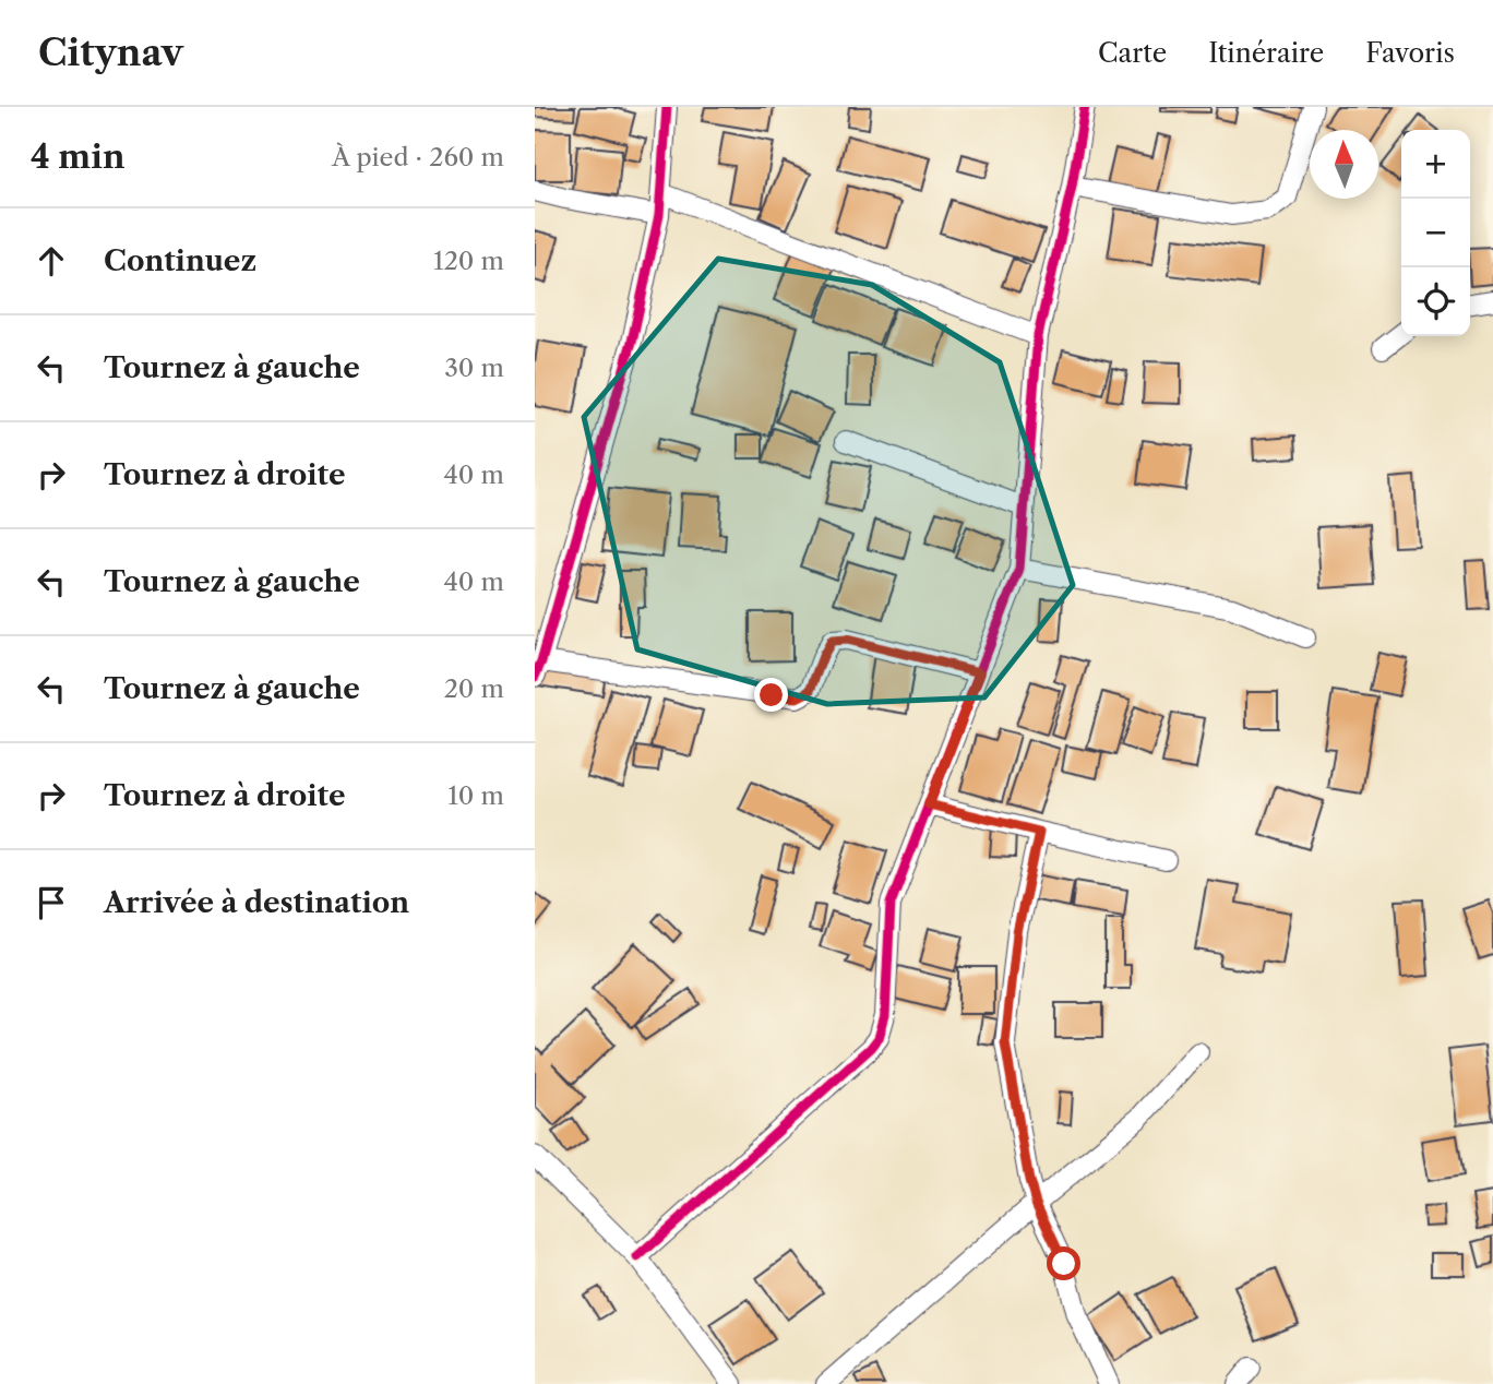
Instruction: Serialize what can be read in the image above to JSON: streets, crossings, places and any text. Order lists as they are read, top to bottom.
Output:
{
  "north": "top",
  "page": {
    "header": "Citynav",
    "nav": ["Carte", "Itinéraire", "Favoris"],
    "heading": ["4 min", "À pied · 260 m"],
    "map_buttons": ["+", "−"],
    "list": [
      ["Continuez", "120 m"],
      ["Tournez à gauche", "30 m"],
      ["Tournez à droite", "40 m"],
      ["Tournez à gauche", "40 m"],
      ["Tournez à gauche", "20 m"],
      ["Tournez à droite", "10 m"],
      "Arrivée à destination"
    ]
  }
}
